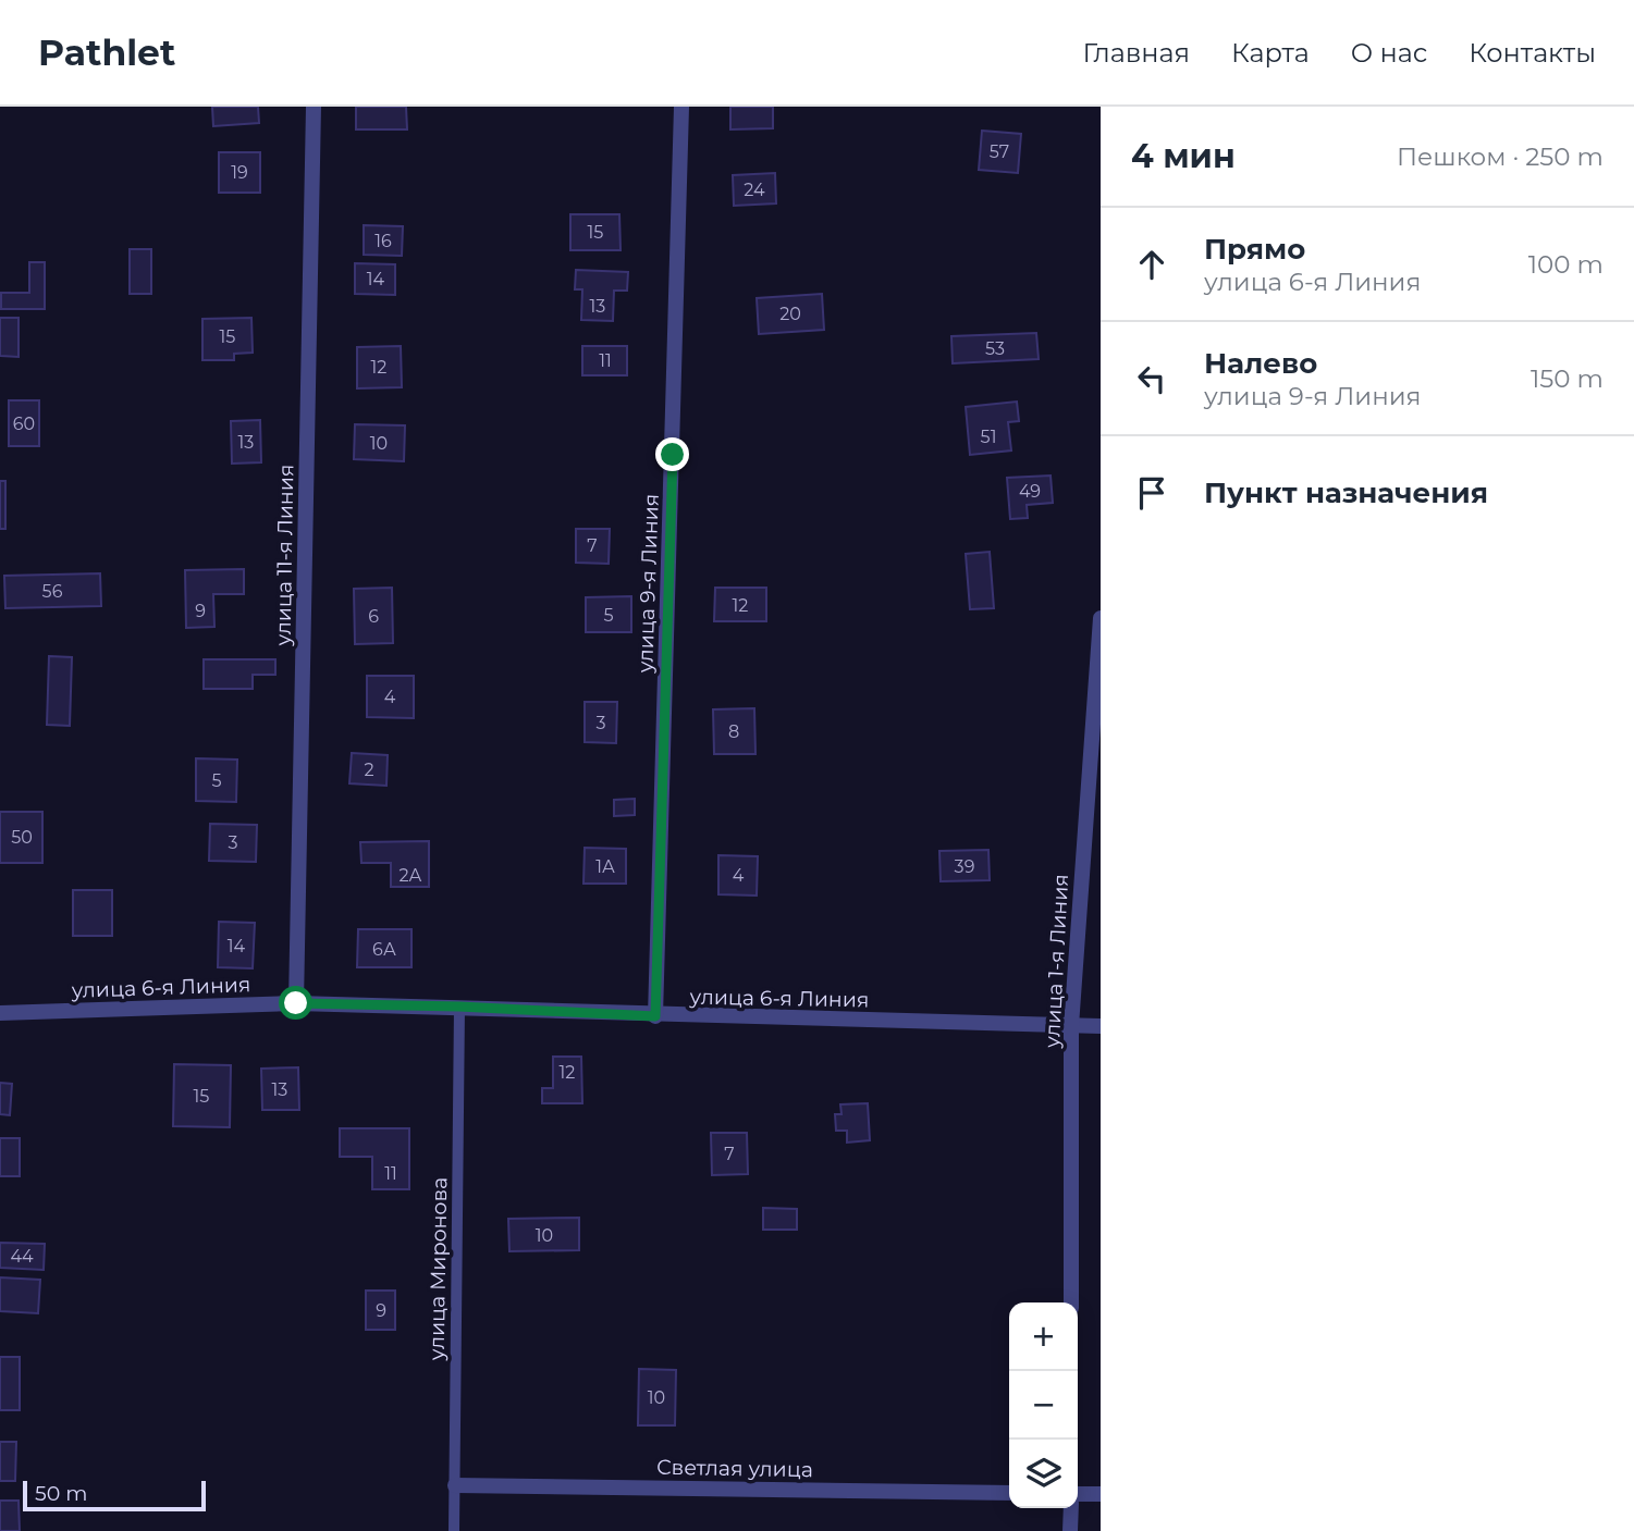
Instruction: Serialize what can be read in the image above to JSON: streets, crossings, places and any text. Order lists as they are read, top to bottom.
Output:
{
  "streets": {
    "street": [
      "улица 11-я Линия",
      "улица 9-я Линия",
      "улица 1-я Линия",
      "улица 6-я Линия",
      "Светлая улица"
    ],
    "lane": ["улица Миронова"]
  },
  "crossings": [
    ["улица 11-я Линия", "улица 6-я Линия"],
    ["улица 9-я Линия", "улица 6-я Линия"],
    ["улица 1-я Линия", "улица 6-я Линия"],
    ["улица 6-я Линия", "улица Миронова"],
    ["улица Миронова", "Светлая улица"]
  ],
  "house_numbers": [
    "57",
    "19",
    "24",
    "15",
    "16",
    "14",
    "13",
    "20",
    "15",
    "53",
    "11",
    "12",
    "60",
    "51",
    "13",
    "10",
    "49",
    "7",
    "56",
    "12",
    "9",
    "5",
    "6",
    "4",
    "3",
    "8",
    "2",
    "5",
    "50",
    "3",
    "1А",
    "39",
    "2А",
    "4",
    "14",
    "6А",
    "12",
    "13",
    "15",
    "7",
    "11",
    "10",
    "44",
    "9",
    "10"
  ],
  "scale_bar": "50 m",
  "page": {
    "header": "Pathlet",
    "nav": [
      "Главная",
      "Карта",
      "О нас",
      "Контакты"
    ],
    "heading": ["4 мин", "Пешком · 250 m"],
    "list": [
      ["Прямо", "улица 6-я Линия", "100 m"],
      ["Налево", "улица 9-я Линия", "150 m"],
      "Пункт назначения"
    ],
    "map_buttons": ["+", "−"],
    "scale": "50 m"
  }
}
